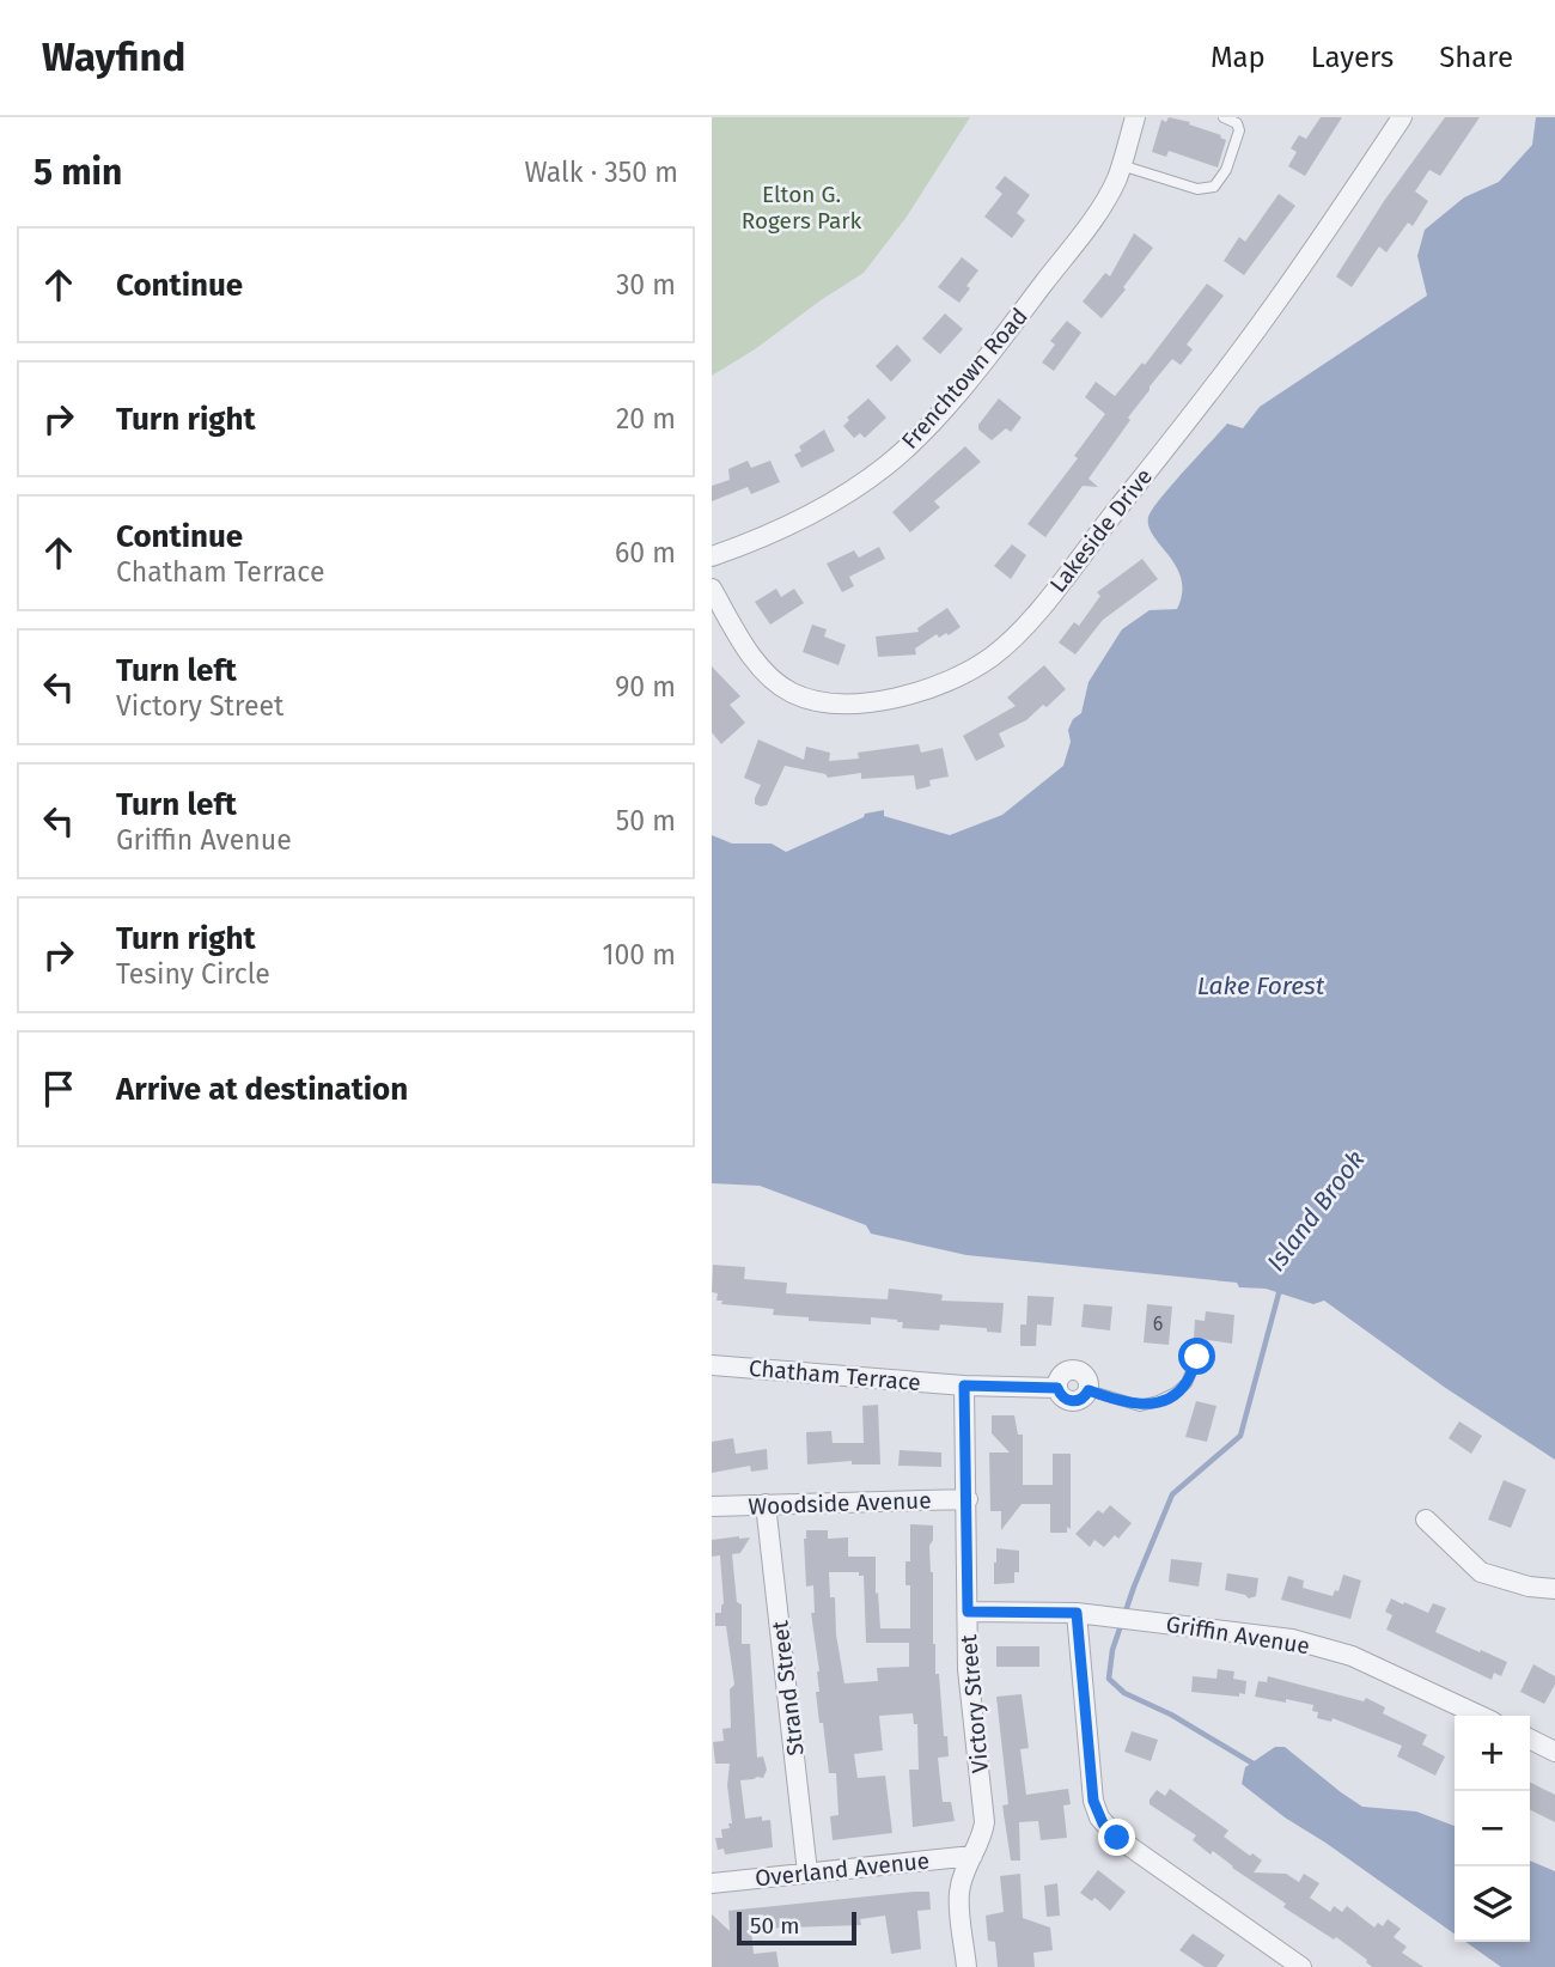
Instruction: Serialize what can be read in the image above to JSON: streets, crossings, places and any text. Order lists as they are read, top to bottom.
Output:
{
  "streets": {
    "street": [
      "Frenchtown Road",
      "Lakeside Drive",
      "Chatham Terrace",
      "Woodside Avenue",
      "Griffin Avenue",
      "Strand Street",
      "Victory Street",
      "Overland Avenue"
    ]
  },
  "crossings": [
    ["Chatham Terrace", "Victory Street"],
    ["Woodside Avenue", "Strand Street"],
    ["Woodside Avenue", "Victory Street"],
    ["Griffin Avenue", "Victory Street"],
    ["Strand Street", "Overland Avenue"],
    ["Victory Street", "Overland Avenue"]
  ],
  "water": ["Lake Forest", "Island Brook"],
  "parks": ["Elton G. Rogers Park"],
  "house_numbers": ["6"],
  "scale_bar": "50 m",
  "page": {
    "header": "Wayfind",
    "nav": ["Map", "Layers", "Share"],
    "heading": ["5 min", "Walk · 350 m"],
    "list": [
      ["Continue", "30 m"],
      ["Turn right", "20 m"],
      ["Continue", "Chatham Terrace", "60 m"],
      ["Turn left", "Victory Street", "90 m"],
      ["Turn left", "Griffin Avenue", "50 m"],
      ["Turn right", "Tesiny Circle", "100 m"],
      "Arrive at destination"
    ],
    "map_buttons": ["+", "−"],
    "scale": "50 m"
  }
}
